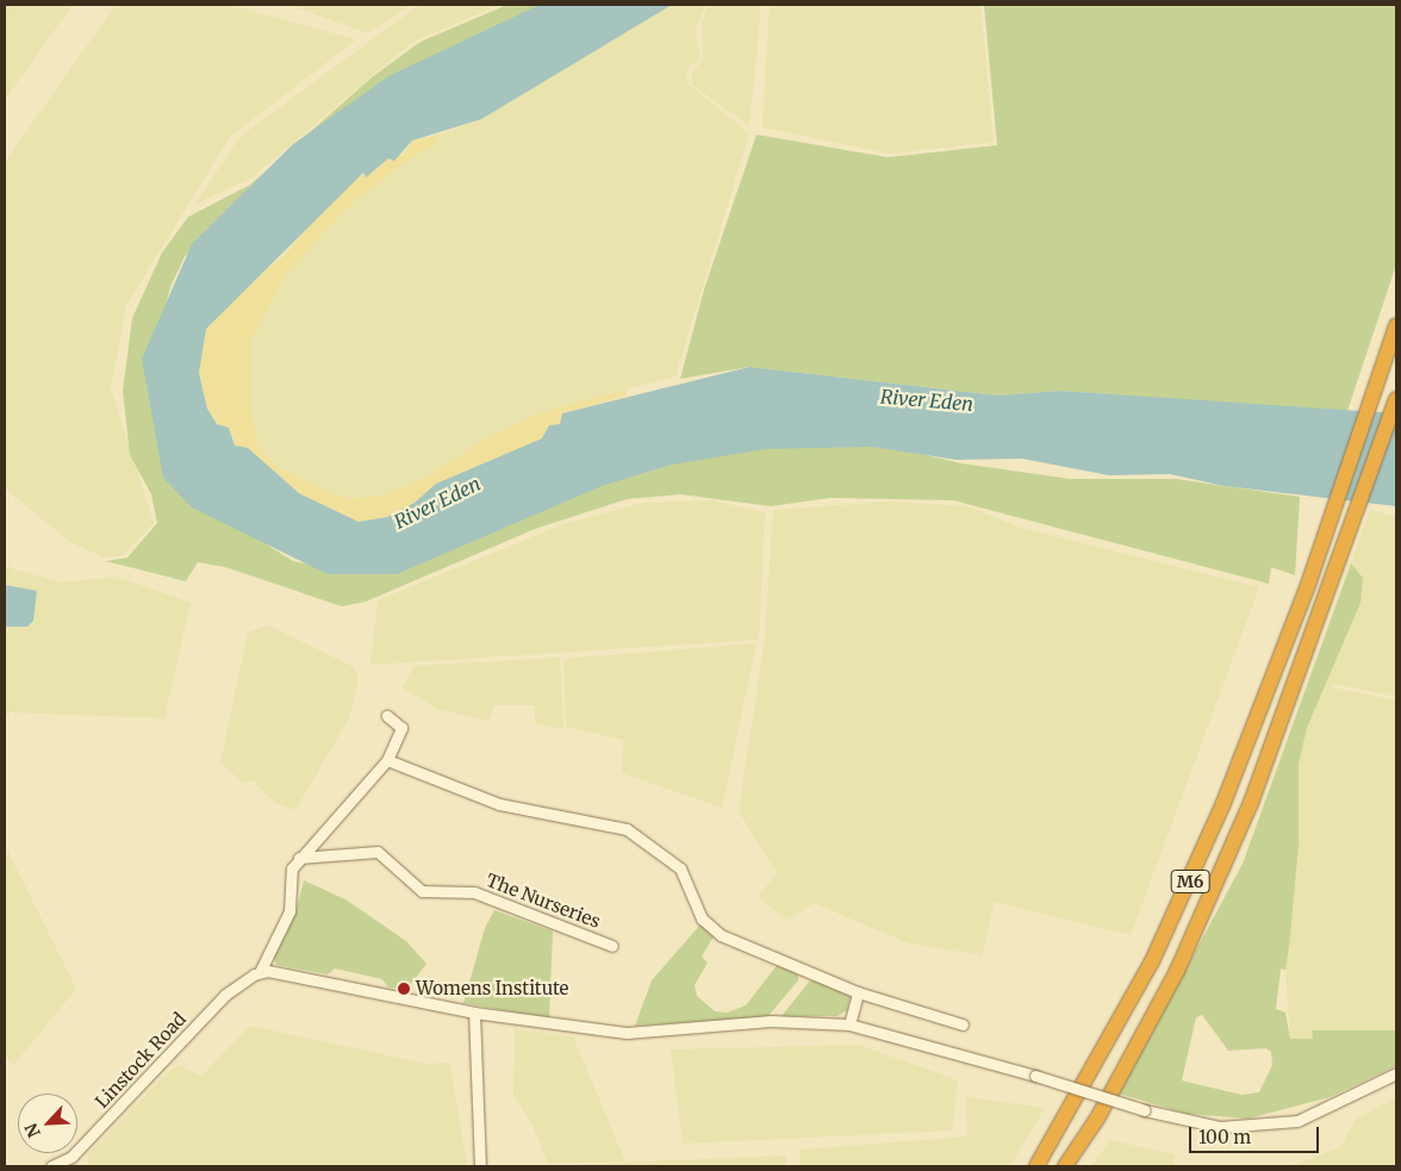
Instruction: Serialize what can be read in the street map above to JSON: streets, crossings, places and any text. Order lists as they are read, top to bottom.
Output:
{
  "streets": {
    "highway": ["M6"],
    "street": ["The Nurseries", "Linstock Road"]
  },
  "water": ["River Eden"],
  "places": ["Womens Institute"],
  "scale_bar": "100 m",
  "north": "bottom left"
}
